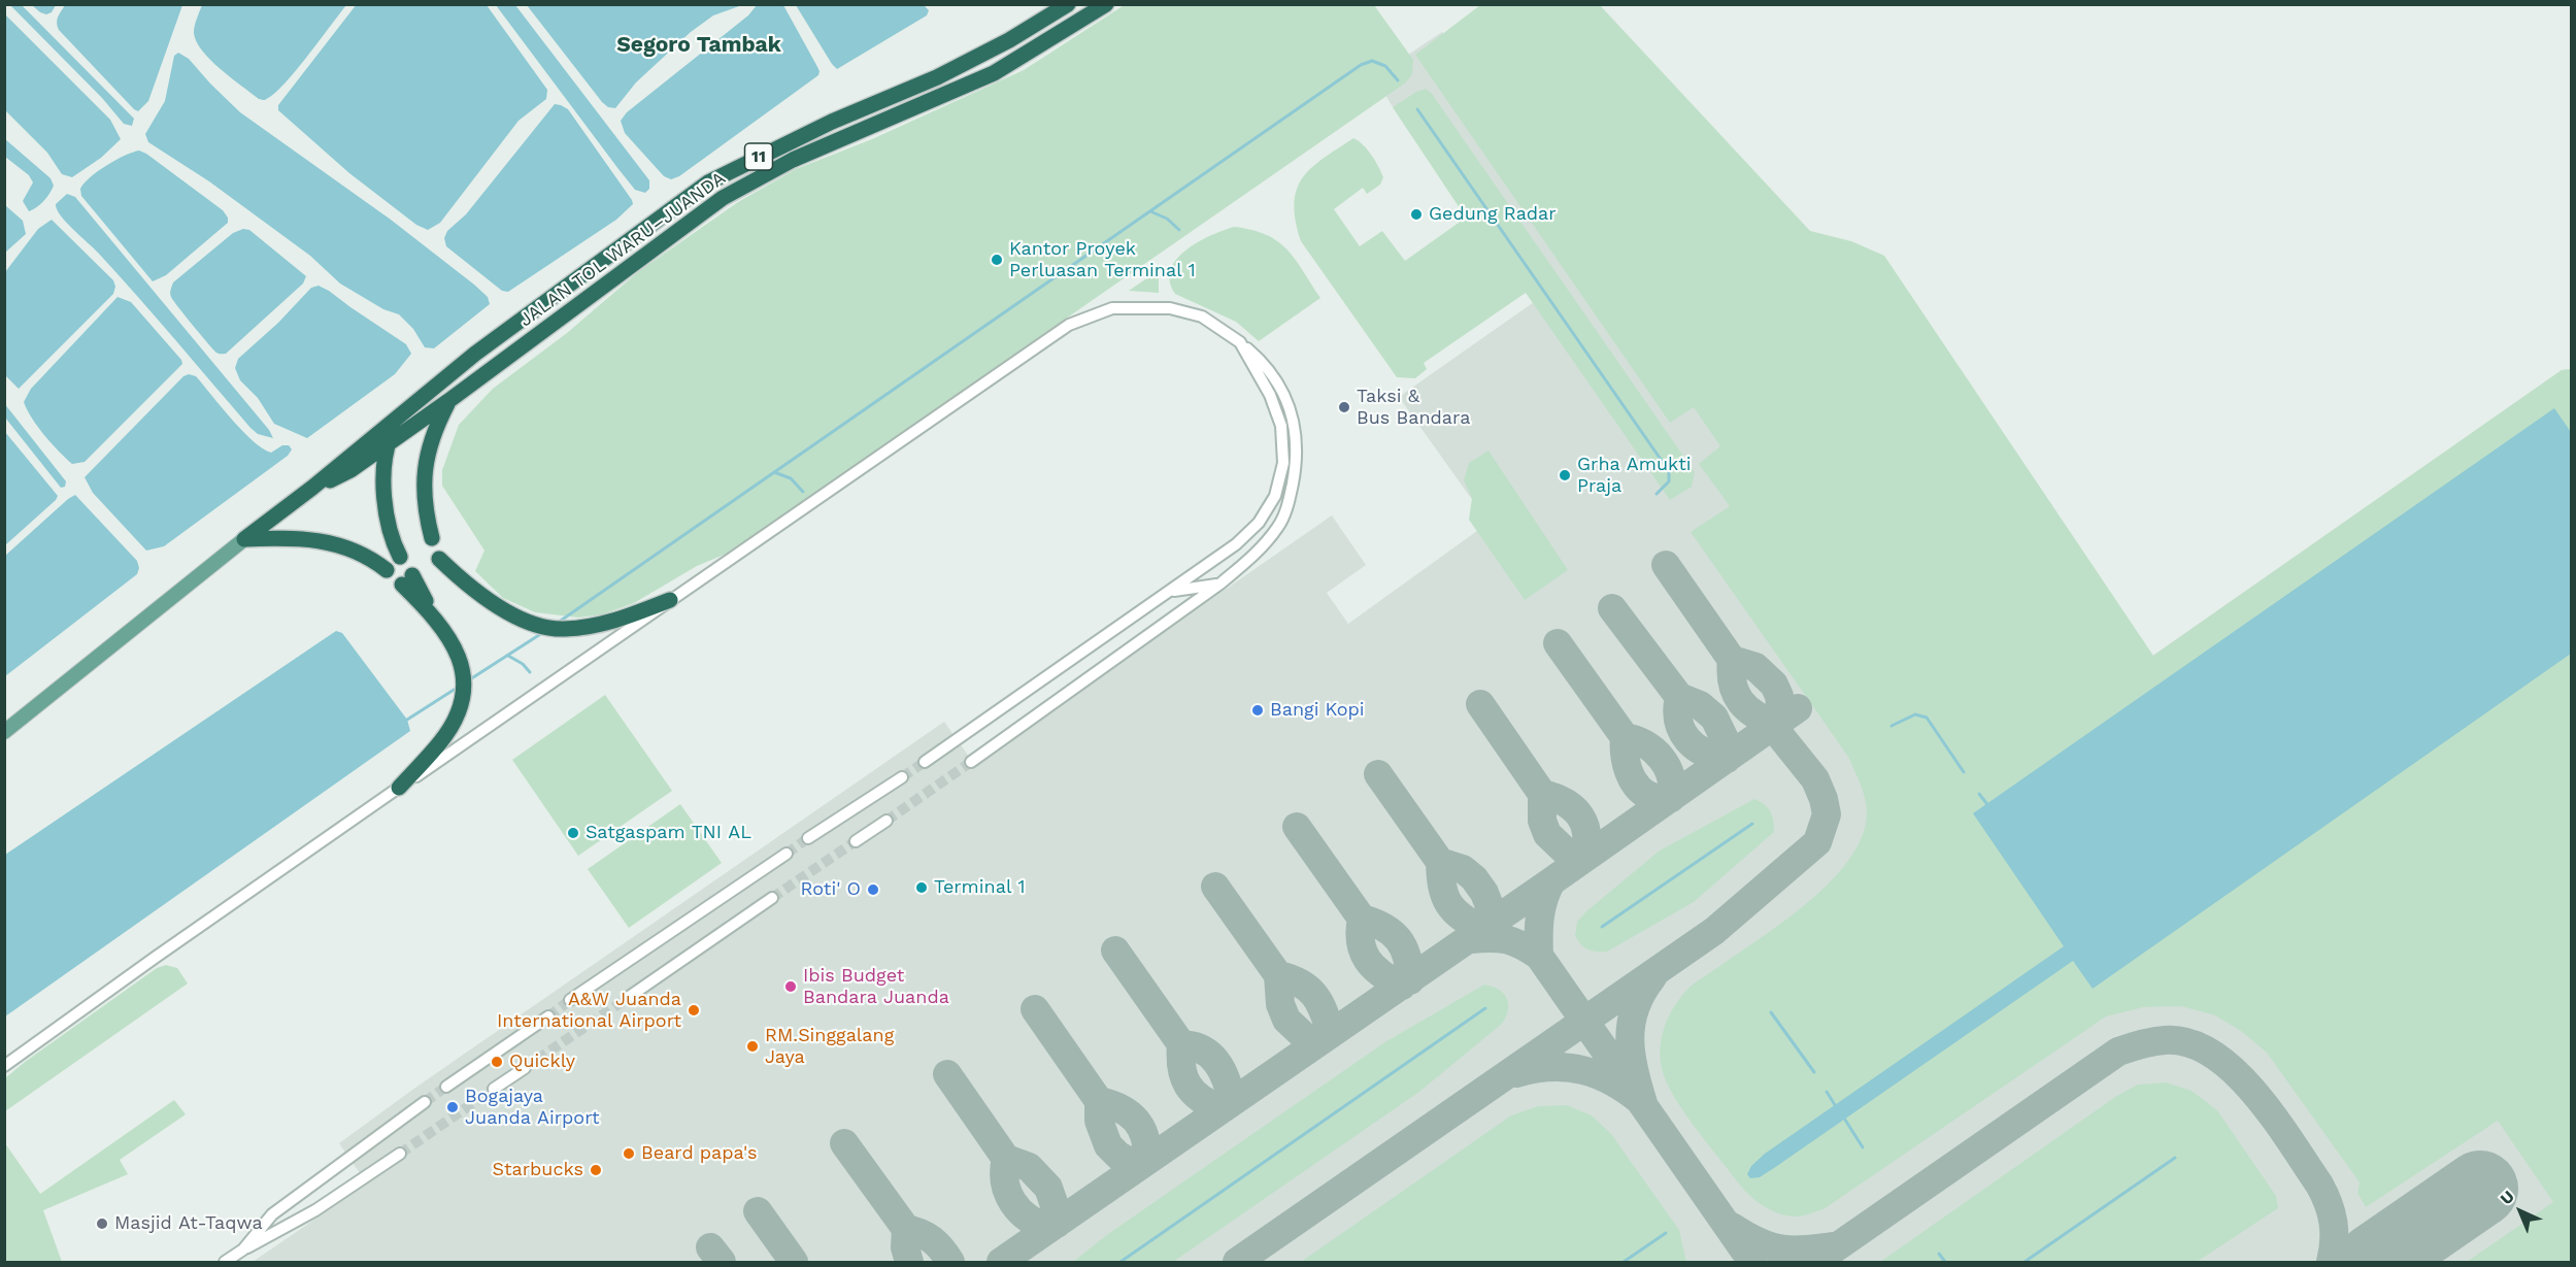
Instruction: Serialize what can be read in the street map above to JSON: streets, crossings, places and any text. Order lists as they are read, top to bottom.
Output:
{
  "streets": {
    "highway": ["11", "JALAN TOL WARU–JUANDA"]
  },
  "districts": ["Segoro Tambak"],
  "places": [
    "Gedung Radar",
    "Kantor Proyek Perluasan Terminal 1",
    "Taksi & Bus Bandara",
    "Grha Amukti Praja",
    "Bangi Kopi",
    "Satgaspam TNI AL",
    "Terminal 1",
    "Roti' O",
    "Ibis Budget Bandara Juanda",
    "A&W Juanda International Airport",
    "RM.Singgalang Jaya",
    "Quickly",
    "Bogajaya Juanda Airport",
    "Beard papa's",
    "Starbucks",
    "Masjid At-Taqwa"
  ],
  "north": "top left"
}
